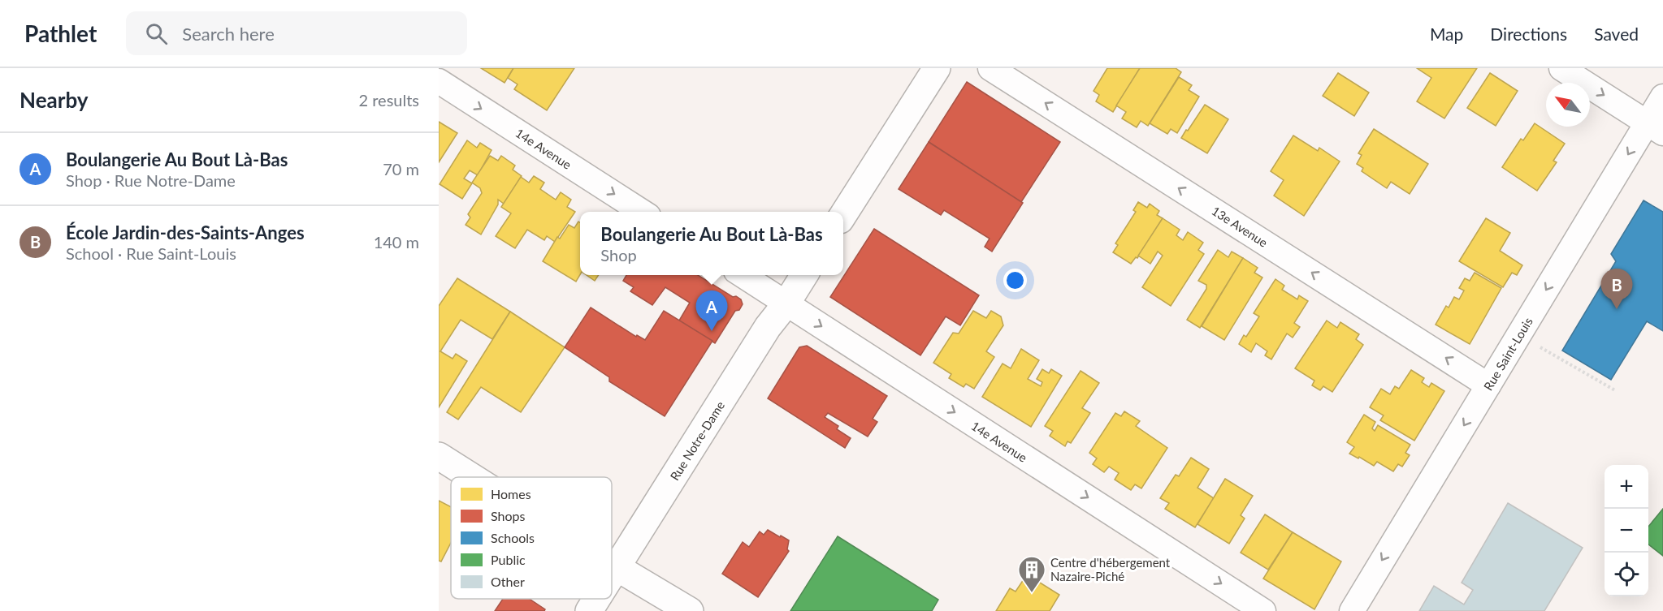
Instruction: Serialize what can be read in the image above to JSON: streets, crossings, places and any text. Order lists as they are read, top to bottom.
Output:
{
  "streets": {
    "street": [
      "14e Avenue",
      "13e Avenue",
      "Rue Saint-Louis",
      "Rue Notre-Dame"
    ]
  },
  "crossings": [
    ["14e Avenue", "Rue Notre-Dame"],
    ["13e Avenue", "Rue Saint-Louis"]
  ],
  "one_way": ["14e Avenue", "13e Avenue", "Rue Saint-Louis"],
  "places": {
    "building": ["Centre d'hébergement Nazaire-Piché"]
  },
  "legend": [
    "Homes",
    "Shops",
    "Schools",
    "Public",
    "Other"
  ],
  "north": "top left",
  "page": {
    "header": "Pathlet",
    "search": "Search here",
    "nav": ["Map", "Directions", "Saved"],
    "heading": ["Nearby", "2 results"],
    "list": [
      {
        "mark": "A",
        "name": "Boulangerie Au Bout Là-Bas",
        "note": "Shop · Rue Notre-Dame",
        "value": "70 m"
      },
      {
        "mark": "B",
        "name": "École Jardin-des-Saints-Anges",
        "note": "School · Rue Saint-Louis",
        "value": "140 m"
      }
    ],
    "popup": ["Boulangerie Au Bout Là-Bas", "Shop"],
    "pins": ["B", "A"],
    "map_buttons": ["+", "−"]
  }
}
